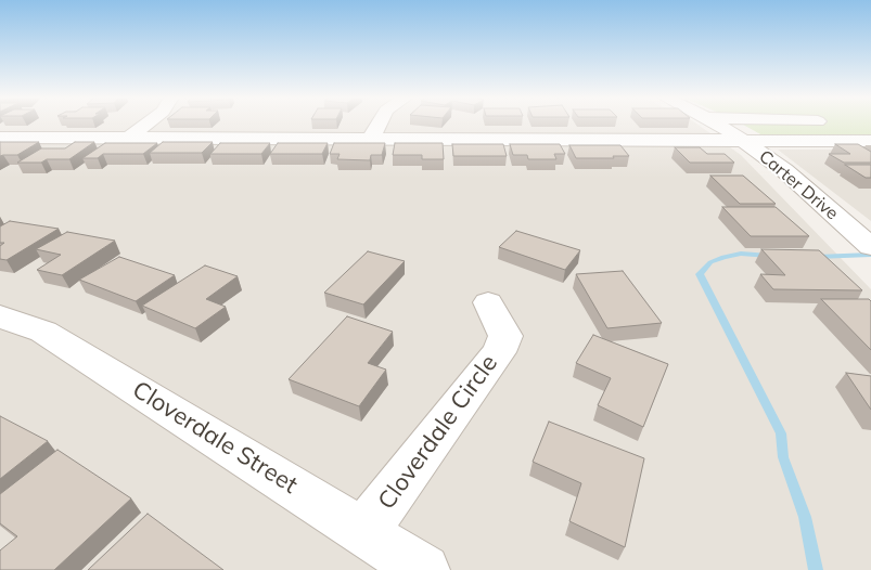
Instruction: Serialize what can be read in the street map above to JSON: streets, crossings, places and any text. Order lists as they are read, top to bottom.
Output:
{
  "streets": {
    "street": ["Carter Drive", "Cloverdale Circle", "Cloverdale Street"]
  },
  "crossings": [
    ["Cloverdale Circle", "Cloverdale Street"]
  ]
}
